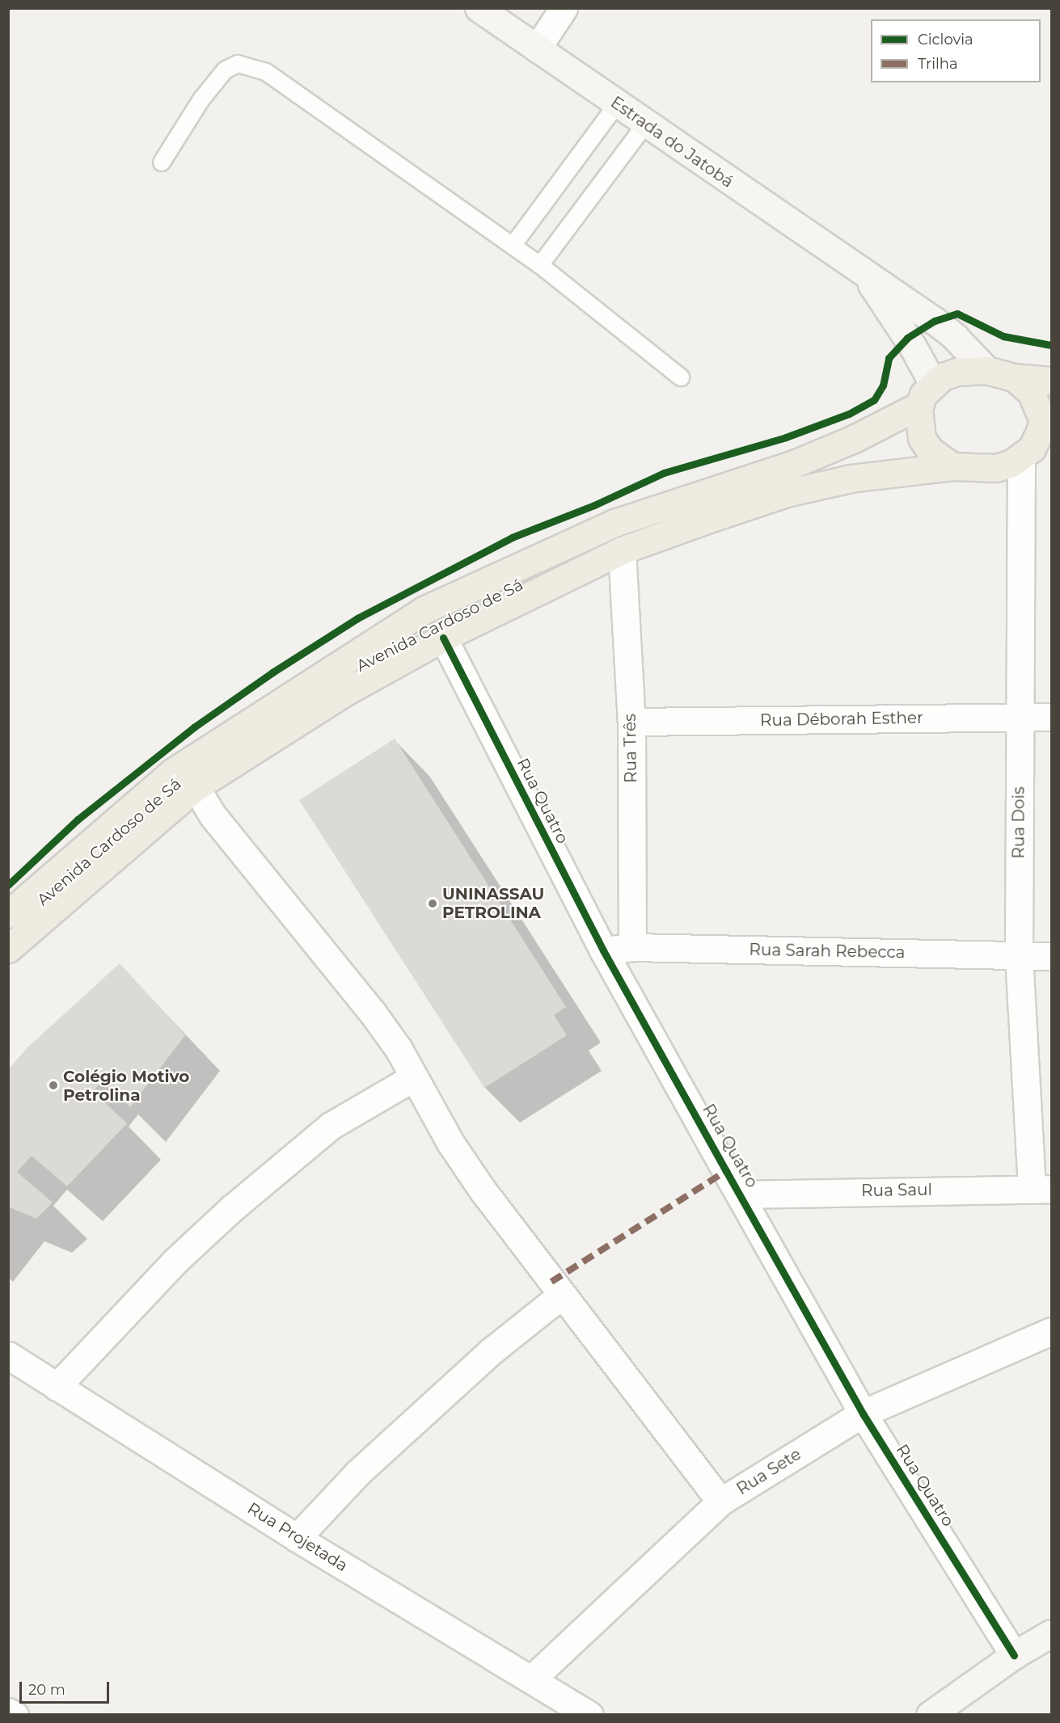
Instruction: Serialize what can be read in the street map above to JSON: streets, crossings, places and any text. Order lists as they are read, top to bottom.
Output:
{
  "streets": {
    "highway": ["Avenida Cardoso de Sá"],
    "main road": ["Estrada do Jatobá"],
    "street": [
      "Rua Déborah Esther",
      "Rua Três",
      "Rua Quatro",
      "Rua Dois",
      "Rua Sarah Rebecca",
      "Rua Saul",
      "Rua Sete",
      "Rua Projetada"
    ]
  },
  "crossings": [
    ["Estrada do Jatobá", "Avenida Cardoso de Sá"],
    ["Estrada do Jatobá", "Rua Dois"],
    ["Avenida Cardoso de Sá", "Rua Três"],
    ["Avenida Cardoso de Sá", "Rua Quatro"],
    ["Avenida Cardoso de Sá", "Rua Dois"],
    ["Rua Déborah Esther", "Rua Três"],
    ["Rua Déborah Esther", "Rua Dois"],
    ["Rua Três", "Rua Sarah Rebecca"],
    ["Rua Quatro", "Rua Sarah Rebecca"],
    ["Rua Quatro", "Rua Saul"],
    ["Rua Quatro", "Rua Sete"],
    ["Rua Dois", "Rua Sarah Rebecca"],
    ["Rua Dois", "Rua Saul"],
    ["Rua Sete", "Rua Projetada"]
  ],
  "places": ["UNINASSAU PETROLINA", "Colégio Motivo Petrolina"],
  "legend": ["Ciclovia", "Trilha"],
  "scale_bar": "20 m"
}
